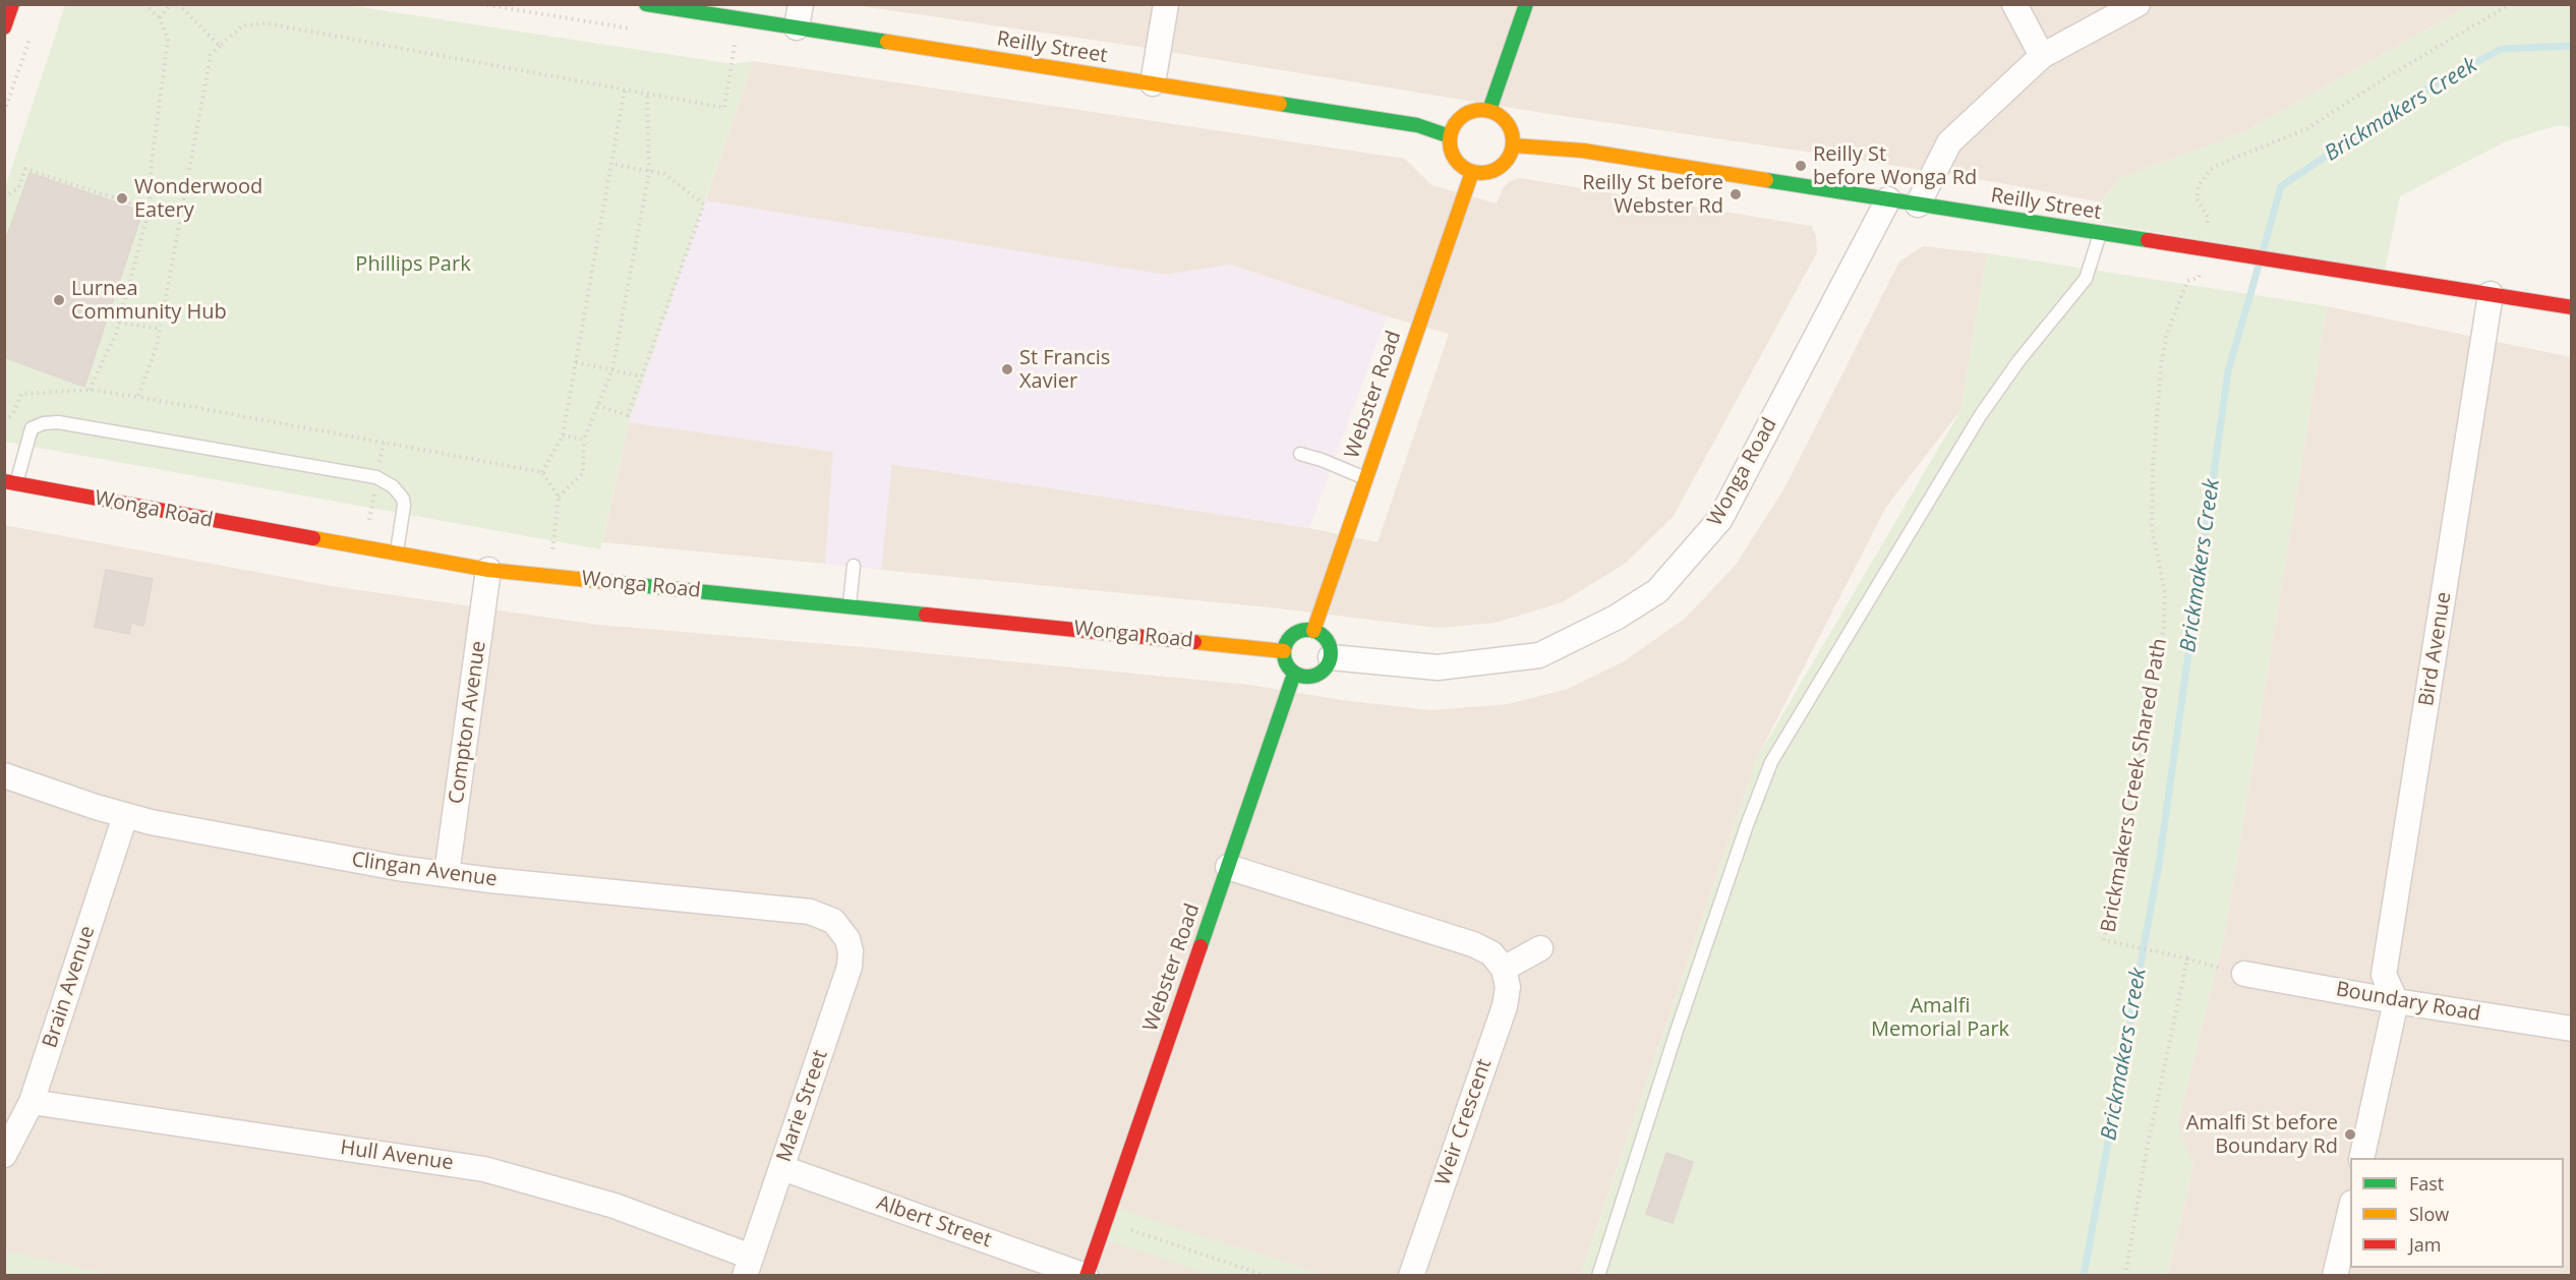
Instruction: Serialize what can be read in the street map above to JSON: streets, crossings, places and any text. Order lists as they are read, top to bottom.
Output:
{
  "streets": {
    "street": [
      "Reilly Street",
      "Webster Road",
      "Wonga Road",
      "Bird Avenue",
      "Compton Avenue",
      "Clingan Avenue",
      "Brain Avenue",
      "Boundary Road",
      "Marie Street",
      "Weir Crescent",
      "Hull Avenue",
      "Albert Street"
    ],
    "path": ["Brickmakers Creek Shared Path"]
  },
  "crossings": [
    ["Reilly Street", "Webster Road"],
    ["Reilly Street", "Wonga Road"],
    ["Reilly Street", "Bird Avenue"],
    ["Webster Road", "Wonga Road"],
    ["Webster Road", "Albert Street"],
    ["Wonga Road", "Compton Avenue"],
    ["Bird Avenue", "Boundary Road"],
    ["Compton Avenue", "Clingan Avenue"],
    ["Clingan Avenue", "Brain Avenue"],
    ["Clingan Avenue", "Marie Street"],
    ["Brain Avenue", "Hull Avenue"],
    ["Marie Street", "Hull Avenue"],
    ["Marie Street", "Albert Street"]
  ],
  "water": ["Brickmakers Creek"],
  "parks": ["Phillips Park", "Amalfi Memorial Park"],
  "places": [
    "Reilly St before Wonga Rd",
    "Reilly St before Webster Rd",
    "Wonderwood Eatery",
    "Lurnea Community Hub",
    "St Francis Xavier",
    "Amalfi St before Boundary Rd"
  ],
  "legend": ["Fast", "Slow", "Jam"]
}
